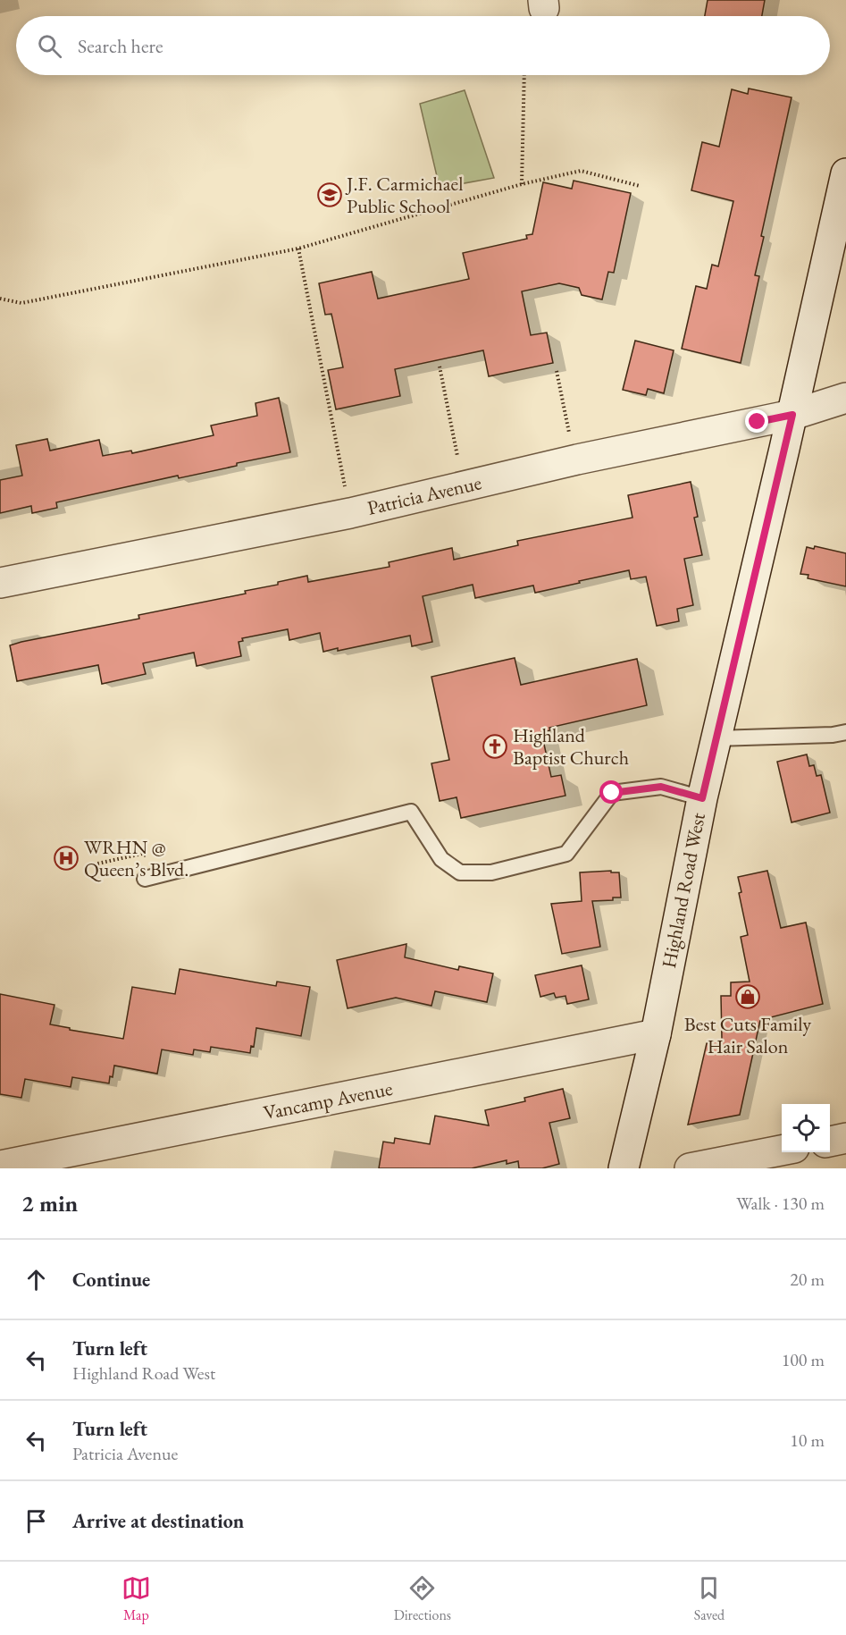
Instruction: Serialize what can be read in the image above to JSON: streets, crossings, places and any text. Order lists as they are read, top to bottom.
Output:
{
  "streets": {
    "street": ["Patricia Avenue", "Highland Road West", "Vancamp Avenue"]
  },
  "crossings": [
    ["Patricia Avenue", "Highland Road West"],
    ["Highland Road West", "Vancamp Avenue"]
  ],
  "places": {
    "school or university": ["J.F. Carmichael Public School"],
    "church": ["Highland Baptist Church"],
    "hospital": ["WRHN @ Queen’s Blvd."],
    "shop": ["Best Cuts Family Hair Salon"]
  },
  "page": {
    "search": "Search here",
    "heading": ["2 min", "Walk · 130 m"],
    "list": [
      ["Continue", "20 m"],
      ["Turn left", "Highland Road West", "100 m"],
      ["Turn left", "Patricia Avenue", "10 m"],
      "Arrive at destination"
    ],
    "nav": ["Map", "Directions", "Saved"]
  }
}
